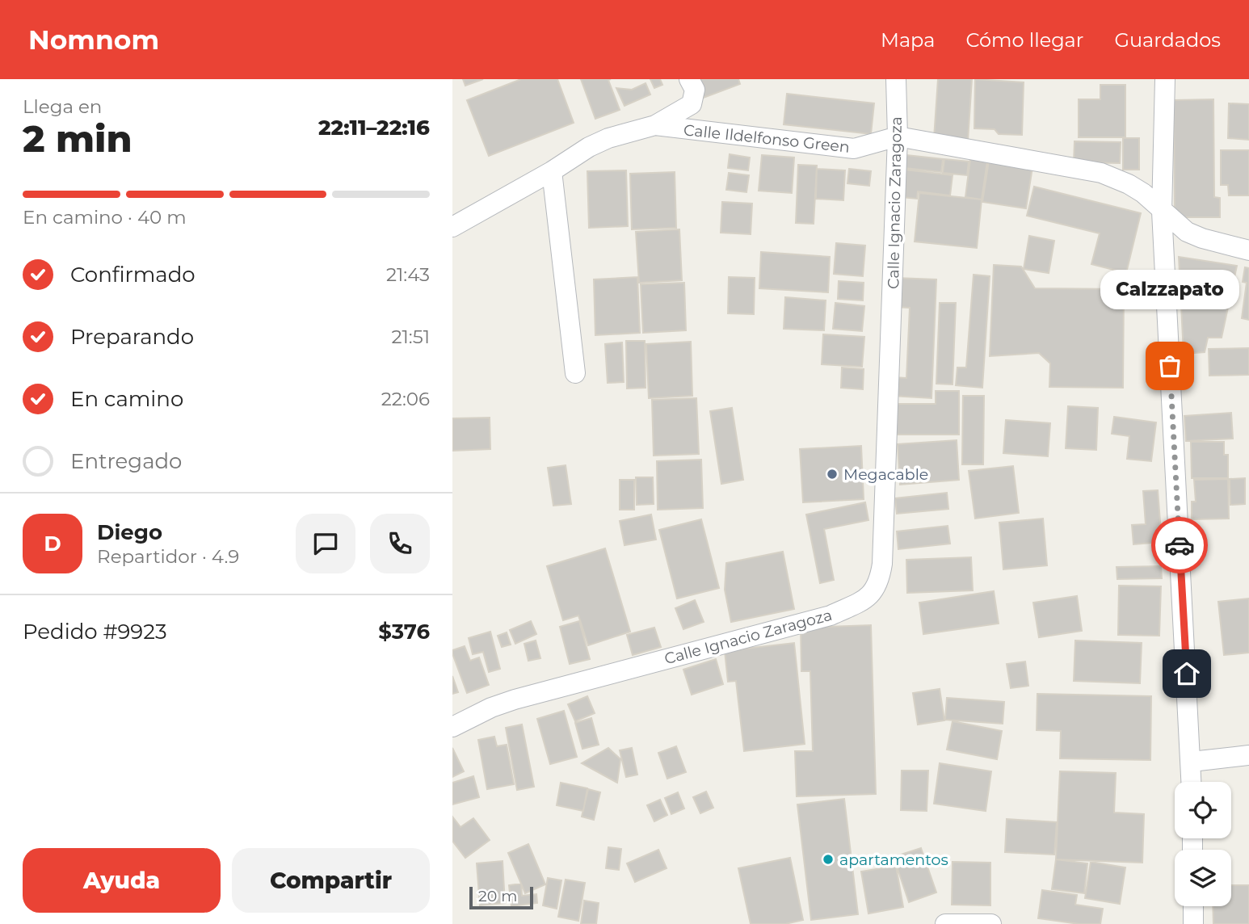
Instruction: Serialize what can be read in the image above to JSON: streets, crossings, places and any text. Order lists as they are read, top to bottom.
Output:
{
  "streets": {
    "street": ["Calle Ildelfonso Green", "Calle Ignacio Zaragoza"]
  },
  "crossings": [
    ["Calle Ildelfonso Green", "Calle Ignacio Zaragoza"]
  ],
  "places": ["Calzzapato", "Megacable", "apartamentos"],
  "scale_bar": "20 m",
  "page": {
    "header": "Nomnom",
    "nav": ["Mapa", "Cómo llegar", "Guardados"],
    "heading": ["2 min", "Llega en", "22:11–22:16"],
    "panel": [
      "Diego",
      "Repartidor · 4.9",
      "Pedido #9923",
      "$376"
    ],
    "bar": "En camino · 40 m",
    "list": [
      ["Confirmado", "21:43"],
      ["Preparando", "21:51"],
      ["En camino", "22:06"],
      "Entregado"
    ],
    "bubble": "Calzzapato",
    "round": "D",
    "buttons": ["Ayuda", "Compartir"],
    "scale": "20 m"
  }
}
